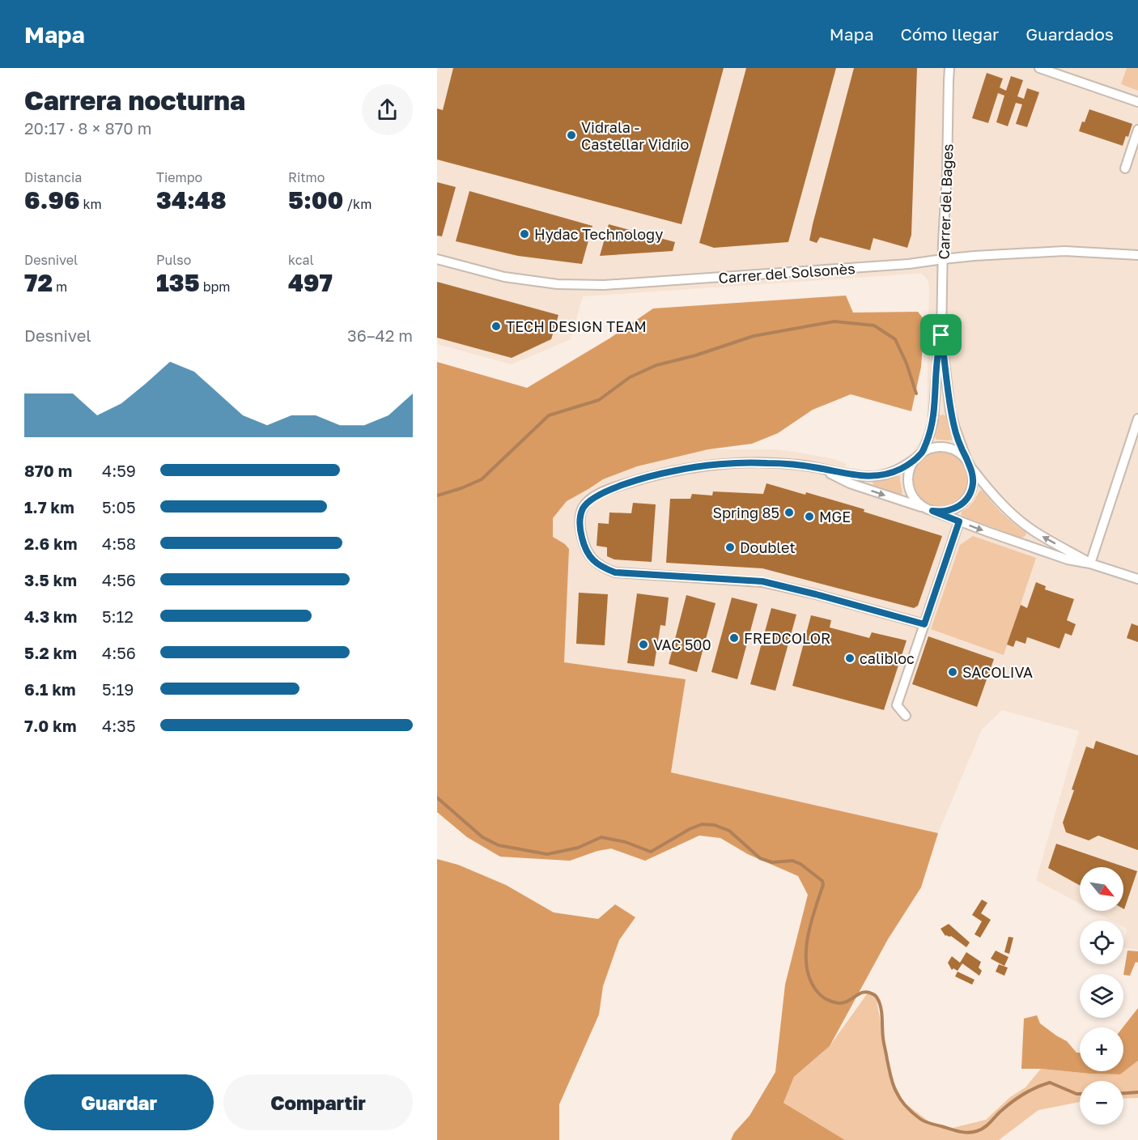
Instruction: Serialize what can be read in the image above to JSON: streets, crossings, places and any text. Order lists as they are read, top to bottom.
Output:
{
  "streets": {
    "street": ["Carrer del Bages", "Carrer del Solsonès"]
  },
  "crossings": [
    ["Carrer del Bages", "Carrer del Solsonès"]
  ],
  "places": [
    "Vidrala - Castellar Vidrio",
    "Hydac Technology",
    "TECH DESIGN TEAM",
    "Spring 85",
    "MGE",
    "Doublet",
    "FREDCOLOR",
    "VAC 500",
    "calibloc",
    "SACOLIVA"
  ],
  "north": "bottom right",
  "page": {
    "header": "Mapa",
    "nav": ["Mapa", "Cómo llegar", "Guardados"],
    "heading": ["Carrera nocturna", "20:17 · 8 × 870 m"],
    "stats": [
      ["Distancia", "6.96 km"],
      ["Tiempo", "34:48"],
      ["Ritmo", "5:00 /km"],
      ["Desnivel", "72 m"],
      ["Pulso", "135 bpm"],
      ["kcal", "497"]
    ],
    "chart": ["Desnivel", "36–42 m"],
    "list": [
      {
        "name": "870 m",
        "note": "4:59"
      },
      {
        "name": "1.7 km",
        "note": "5:05"
      },
      {
        "name": "2.6 km",
        "note": "4:58"
      },
      {
        "name": "3.5 km",
        "note": "4:56"
      },
      {
        "name": "4.3 km",
        "note": "5:12"
      },
      {
        "name": "5.2 km",
        "note": "4:56"
      },
      {
        "name": "6.1 km",
        "note": "5:19"
      },
      {
        "name": "7.0 km",
        "note": "4:35"
      }
    ],
    "map_buttons": ["+", "−"],
    "buttons": ["Guardar", "Compartir"]
  }
}
